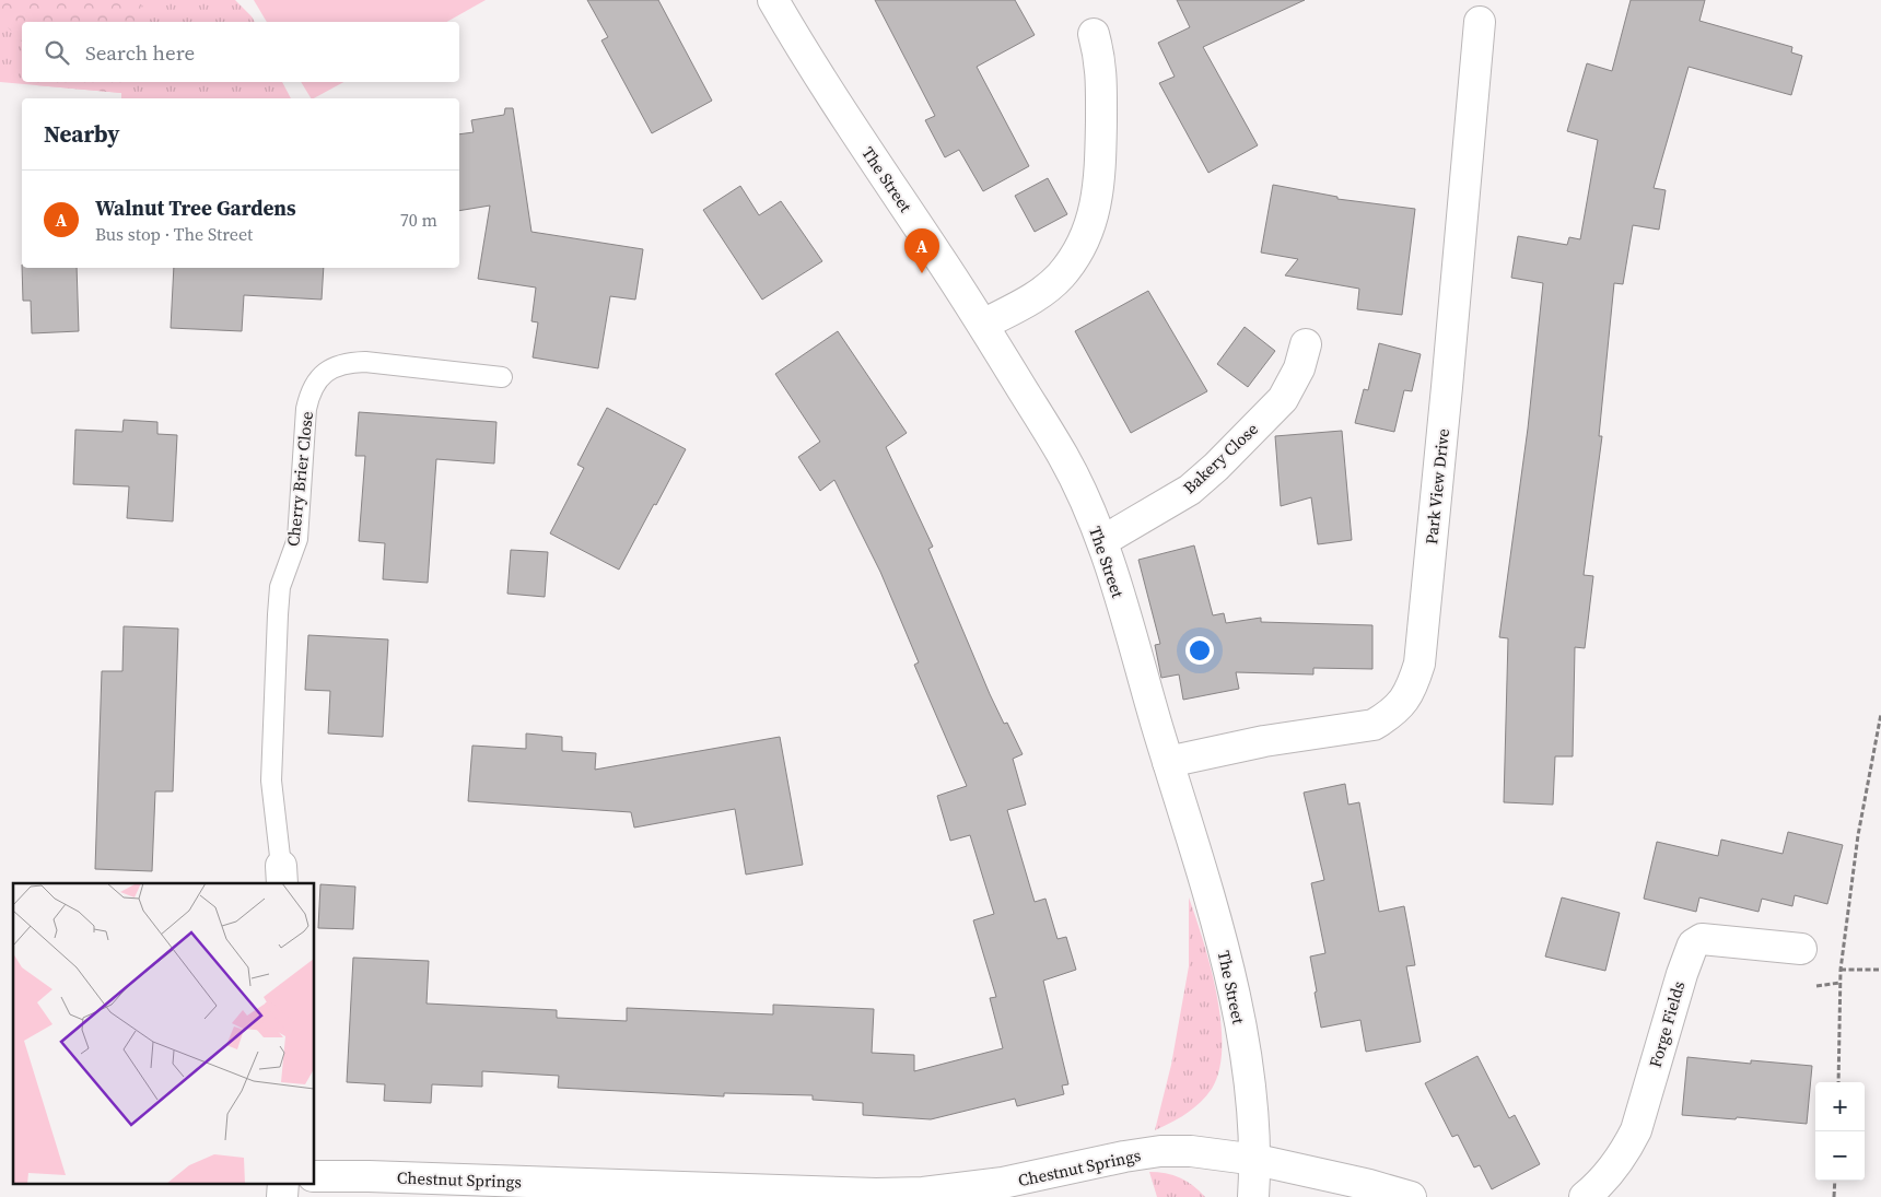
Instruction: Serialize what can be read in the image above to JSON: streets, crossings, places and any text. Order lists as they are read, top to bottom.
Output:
{
  "streets": {
    "street": [
      "The Street",
      "Bakery Close",
      "Park View Drive",
      "Forge Fields",
      "Chestnut Springs"
    ],
    "lane": ["Cherry Brier Close"]
  },
  "crossings": [
    ["The Street", "Bakery Close"],
    ["The Street", "Park View Drive"],
    ["The Street", "Chestnut Springs"]
  ],
  "page": {
    "search": "Search here",
    "heading": "Nearby",
    "list": [
      {
        "mark": "A",
        "name": "Walnut Tree Gardens",
        "note": "Bus stop · The Street",
        "value": "70 m"
      }
    ],
    "pins": "A",
    "map_buttons": ["+", "−"]
  }
}
